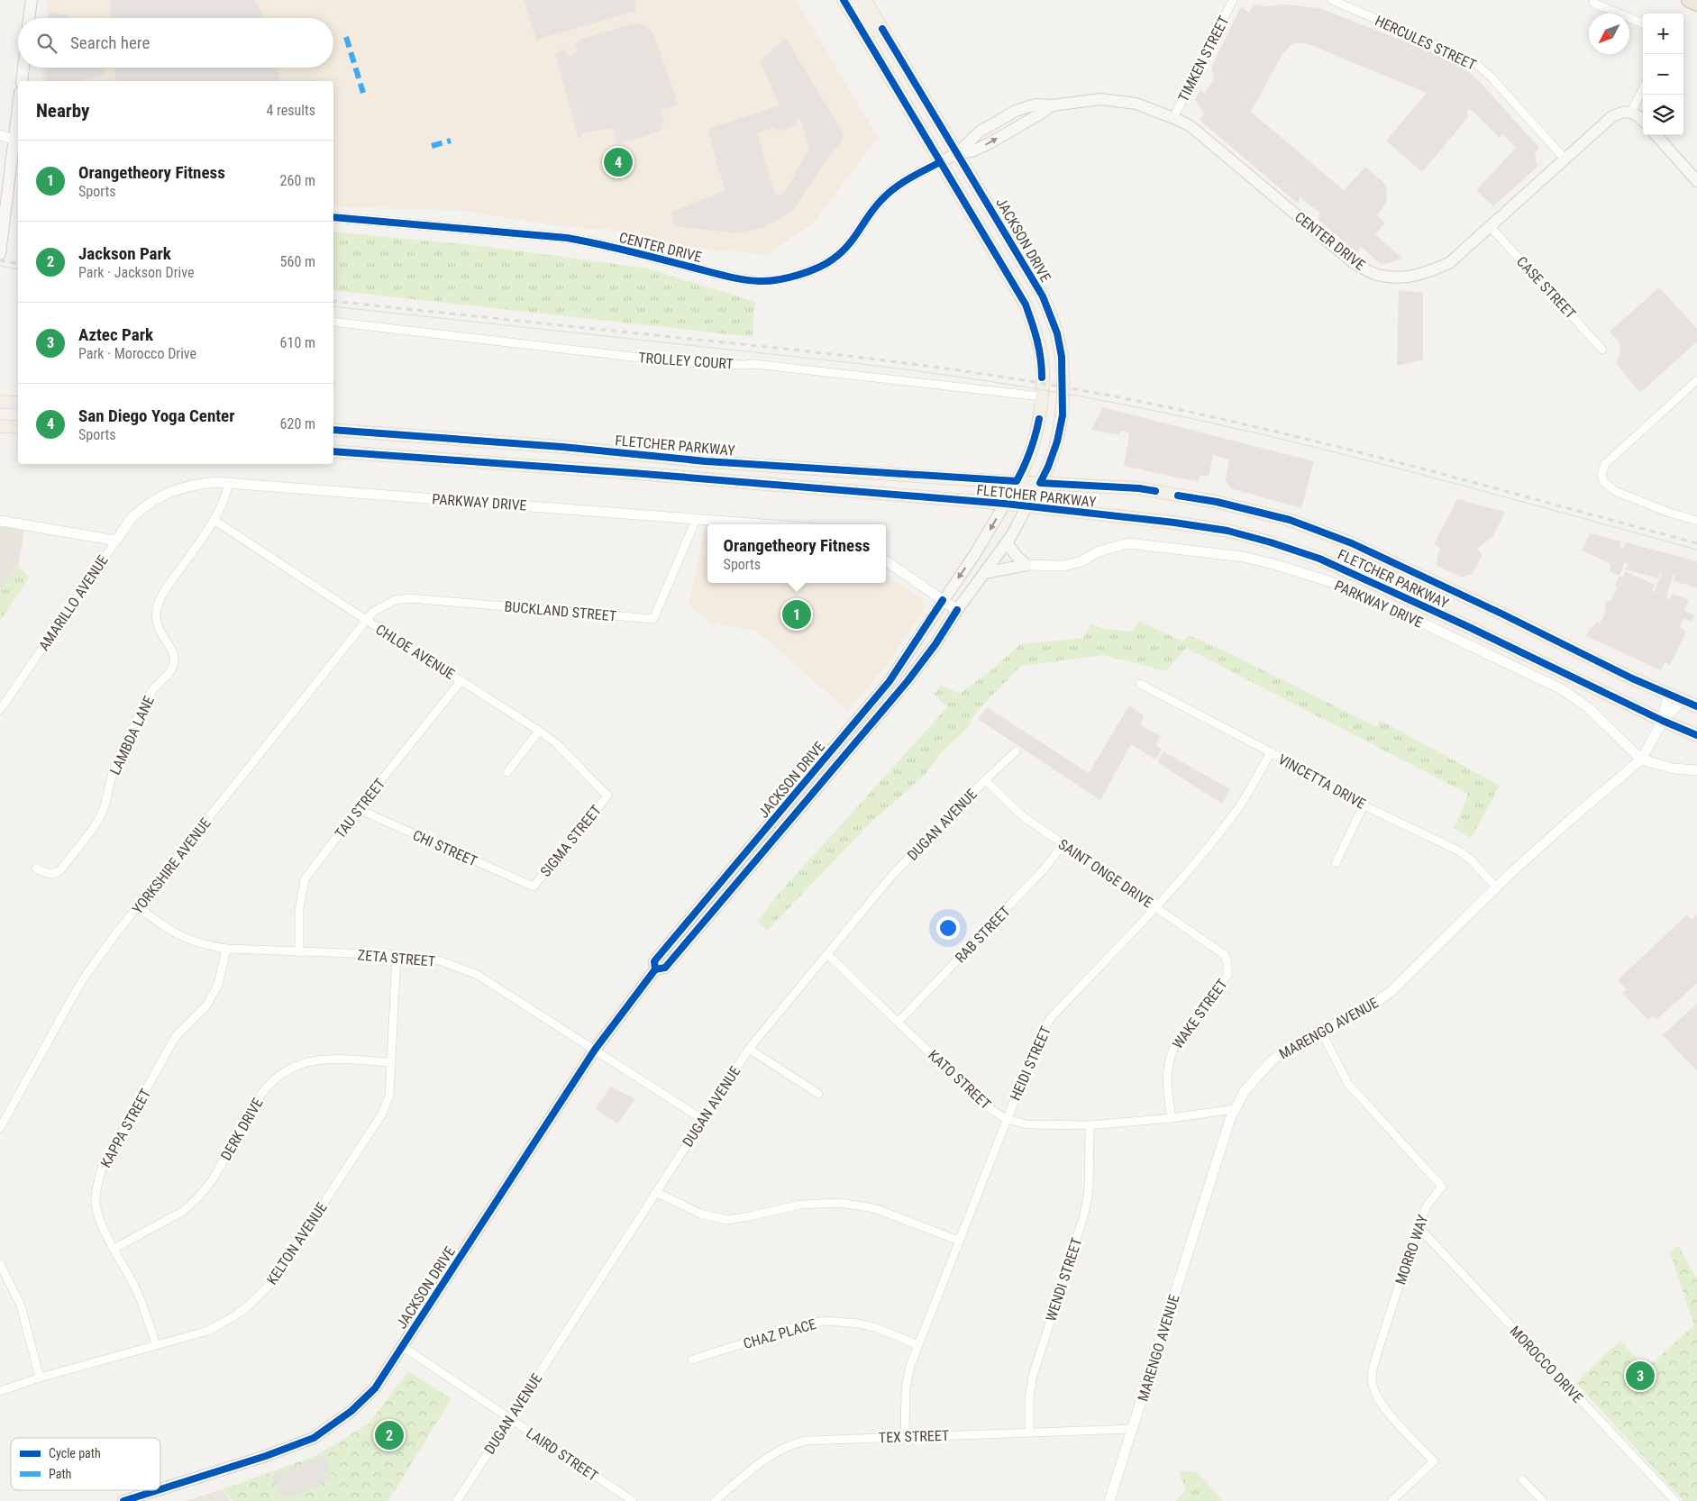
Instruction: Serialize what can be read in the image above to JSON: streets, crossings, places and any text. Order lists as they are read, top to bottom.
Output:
{
  "streets": {
    "main road": ["JACKSON DRIVE", "CENTER DRIVE", "FLETCHER PARKWAY"],
    "street": [
      "HERCULES STREET",
      "TIMKEN STREET",
      "CASE STREET",
      "TROLLEY COURT",
      "PARKWAY DRIVE",
      "AMARILLO AVENUE",
      "BUCKLAND STREET",
      "CHLOE AVENUE",
      "LAMBDA LANE",
      "VINCETTA DRIVE",
      "TAU STREET",
      "DUGAN AVENUE",
      "SIGMA STREET",
      "CHI STREET",
      "YORKSHIRE AVENUE",
      "SAINT ONGE DRIVE",
      "RAB STREET",
      "ZETA STREET",
      "WAKE STREET",
      "MARENGO AVENUE",
      "HEIDI STREET",
      "KATO STREET",
      "KAPPA STREET",
      "DERK DRIVE",
      "KELTON AVENUE",
      "MORRO WAY",
      "WENDI STREET",
      "CHAZ PLACE",
      "MOROCCO DRIVE",
      "TEX STREET",
      "LAIRD STREET"
    ]
  },
  "crossings": [
    ["HERCULES STREET", "CENTER DRIVE"],
    ["TIMKEN STREET", "CENTER DRIVE"],
    ["JACKSON DRIVE", "CENTER DRIVE"],
    ["JACKSON DRIVE", "TROLLEY COURT"],
    ["JACKSON DRIVE", "FLETCHER PARKWAY"],
    ["JACKSON DRIVE", "ZETA STREET"],
    ["JACKSON DRIVE", "LAIRD STREET"],
    ["CENTER DRIVE", "CASE STREET"],
    ["FLETCHER PARKWAY", "MARENGO AVENUE"],
    ["PARKWAY DRIVE", "AMARILLO AVENUE"],
    ["PARKWAY DRIVE", "BUCKLAND STREET"],
    ["PARKWAY DRIVE", "LAMBDA LANE"],
    ["PARKWAY DRIVE", "MARENGO AVENUE"],
    ["BUCKLAND STREET", "CHLOE AVENUE"],
    ["BUCKLAND STREET", "YORKSHIRE AVENUE"],
    ["CHLOE AVENUE", "LAMBDA LANE"],
    ["CHLOE AVENUE", "TAU STREET"],
    ["CHLOE AVENUE", "SIGMA STREET"],
    ["CHLOE AVENUE", "YORKSHIRE AVENUE"],
    ["VINCETTA DRIVE", "MARENGO AVENUE"],
    ["VINCETTA DRIVE", "HEIDI STREET"],
    ["TAU STREET", "CHI STREET"],
    ["TAU STREET", "ZETA STREET"],
    ["DUGAN AVENUE", "SAINT ONGE DRIVE"],
    ["DUGAN AVENUE", "ZETA STREET"],
    ["DUGAN AVENUE", "KATO STREET"],
    ["DUGAN AVENUE", "LAIRD STREET"],
    ["SIGMA STREET", "CHI STREET"],
    ["YORKSHIRE AVENUE", "ZETA STREET"],
    ["SAINT ONGE DRIVE", "RAB STREET"],
    ["SAINT ONGE DRIVE", "WAKE STREET"],
    ["SAINT ONGE DRIVE", "HEIDI STREET"],
    ["RAB STREET", "KATO STREET"],
    ["ZETA STREET", "KAPPA STREET"],
    ["ZETA STREET", "KELTON AVENUE"],
    ["WAKE STREET", "KATO STREET"],
    ["MARENGO AVENUE", "KATO STREET"],
    ["MARENGO AVENUE", "MORRO WAY"],
    ["MARENGO AVENUE", "TEX STREET"],
    ["HEIDI STREET", "KATO STREET"],
    ["HEIDI STREET", "CHAZ PLACE"],
    ["HEIDI STREET", "TEX STREET"],
    ["KATO STREET", "WENDI STREET"],
    ["KAPPA STREET", "DERK DRIVE"],
    ["KAPPA STREET", "KELTON AVENUE"],
    ["DERK DRIVE", "KELTON AVENUE"],
    ["MORRO WAY", "MOROCCO DRIVE"],
    ["WENDI STREET", "TEX STREET"]
  ],
  "legend": ["Cycle path", "Path"],
  "north": "bottom left",
  "page": {
    "map_buttons": ["+", "−"],
    "search": "Search here",
    "heading": ["Nearby", "4 results"],
    "list": [
      {
        "mark": "1",
        "name": "Orangetheory Fitness",
        "note": "Sports",
        "value": "260 m"
      },
      {
        "mark": "2",
        "name": "Jackson Park",
        "note": "Park · Jackson Drive",
        "value": "560 m"
      },
      {
        "mark": "3",
        "name": "Aztec Park",
        "note": "Park · Morocco Drive",
        "value": "610 m"
      },
      {
        "mark": "4",
        "name": "San Diego Yoga Center",
        "note": "Sports",
        "value": "620 m"
      }
    ],
    "pins": [
      "4",
      "1",
      "3",
      "2"
    ],
    "popup": ["Orangetheory Fitness", "Sports"]
  }
}
